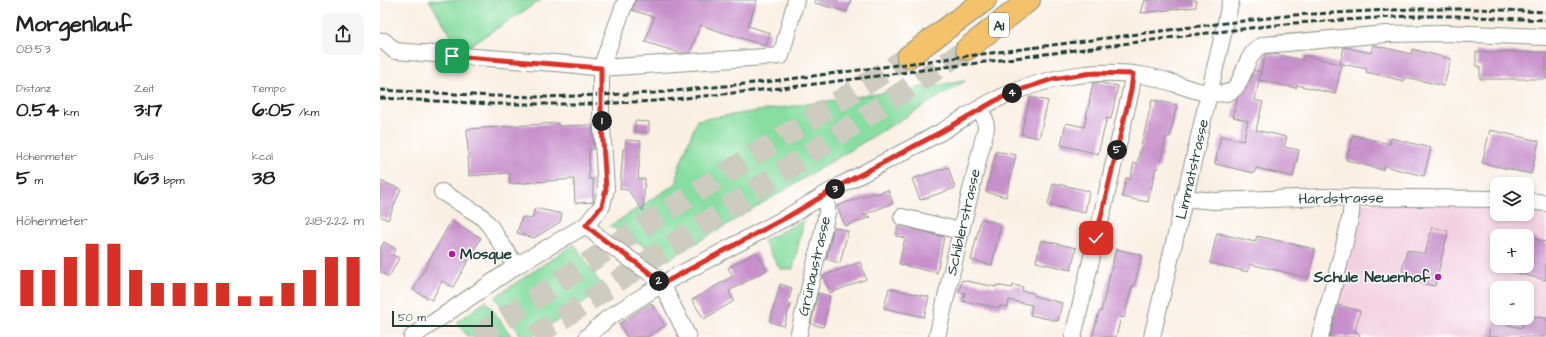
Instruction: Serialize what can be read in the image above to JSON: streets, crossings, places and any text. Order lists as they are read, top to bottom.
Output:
{
  "streets": {
    "highway": ["A1"],
    "street": [
      "Limmatstrasse",
      "Hardstrasse",
      "Schiblerstrasse",
      "Grünaustrasse"
    ]
  },
  "crossings": [
    ["Limmatstrasse", "Hardstrasse"]
  ],
  "places": ["Mosque", "Schule Neuenhof"],
  "scale_bar": "50 m",
  "page": {
    "heading": ["Morgenlauf", "08:53"],
    "stats": [
      ["Distanz", "0.54 km"],
      ["Zeit", "3:17"],
      ["Tempo", "6:05 /km"],
      ["Höhenmeter", "5 m"],
      ["Puls", "163 bpm"],
      ["kcal", "38"]
    ],
    "pins": [
      "4",
      "1",
      "5",
      "3",
      "2"
    ],
    "map_buttons": ["+", "−"],
    "chart": ["Höhenmeter", "218–222 m"],
    "scale": "50 m"
  }
}
